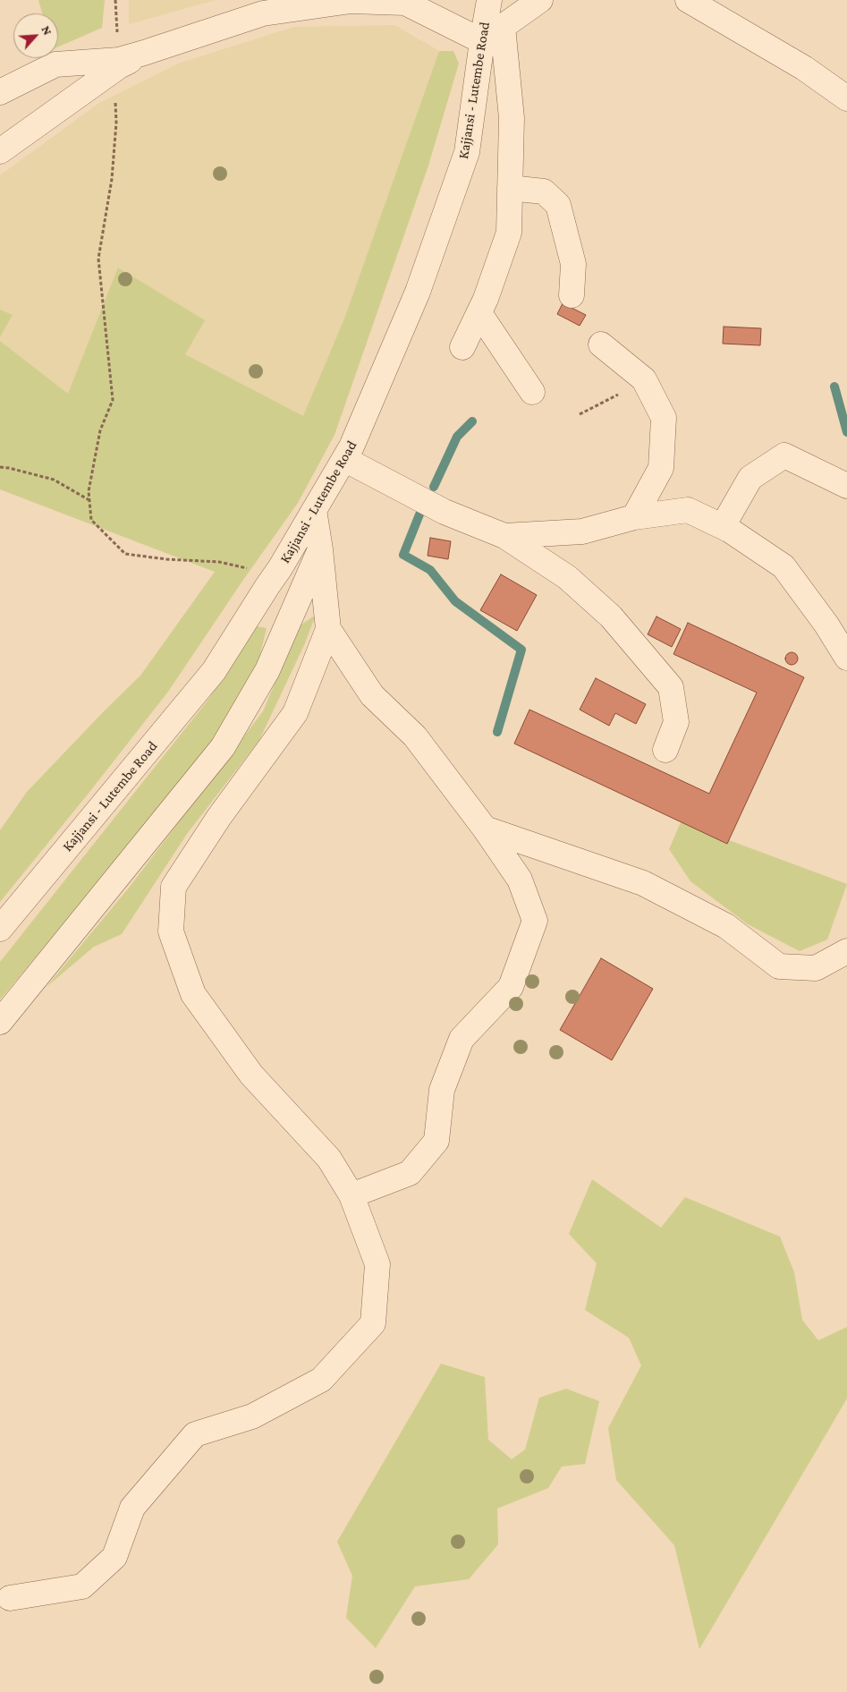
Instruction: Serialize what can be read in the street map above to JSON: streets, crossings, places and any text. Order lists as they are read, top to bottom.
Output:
{
  "streets": {
    "street": ["Kajjansi - Lutembe Road"]
  },
  "north": "top right"
}
